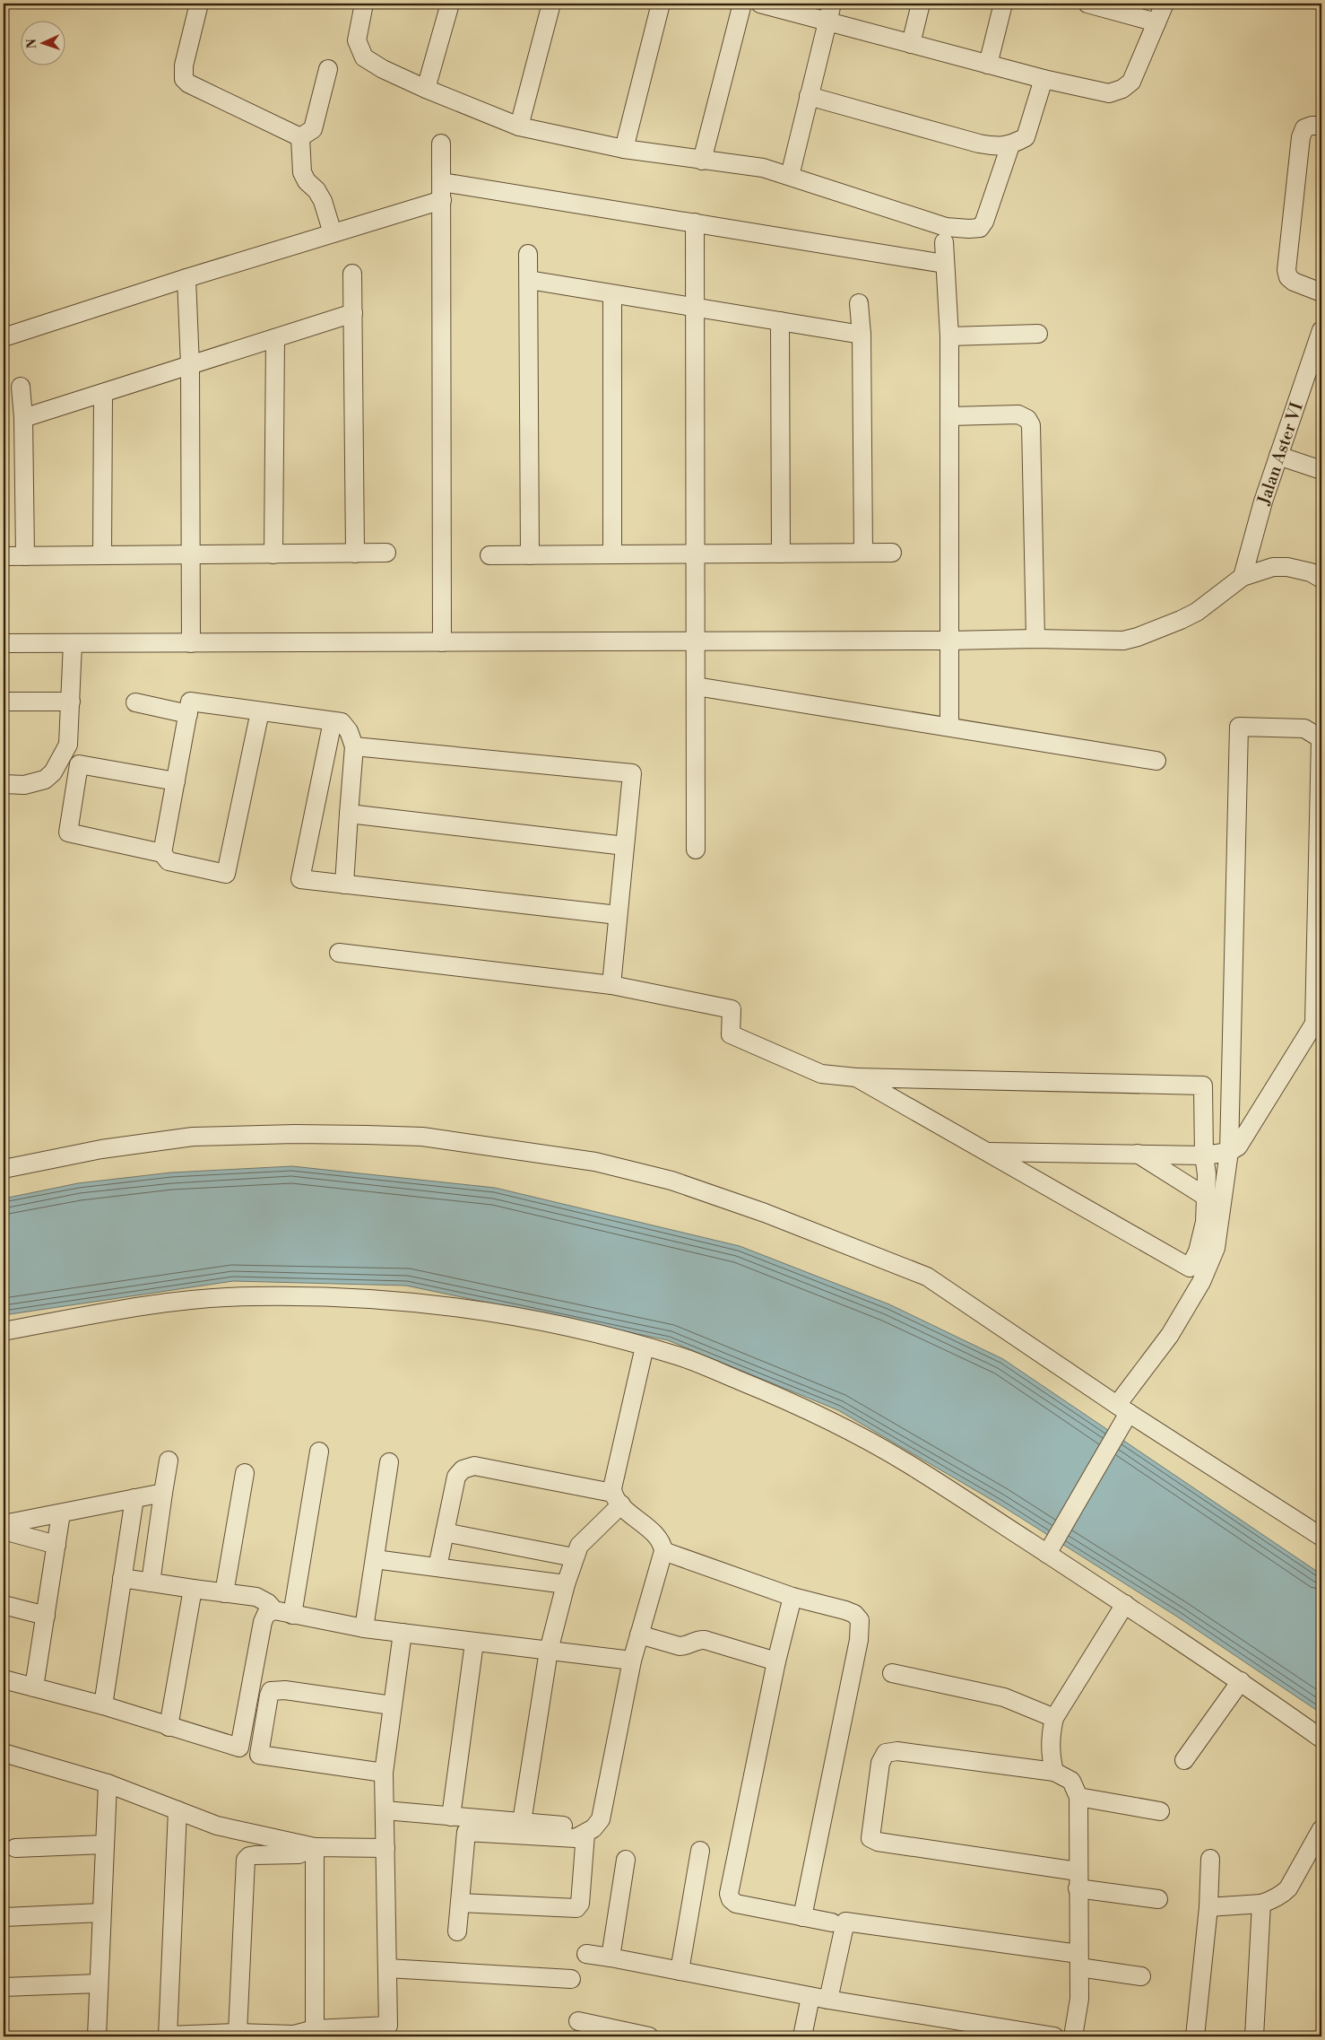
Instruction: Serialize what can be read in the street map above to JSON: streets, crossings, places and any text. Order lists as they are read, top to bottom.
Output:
{
  "streets": {
    "street": ["Jalan Aster VI"]
  },
  "north": "left"
}
